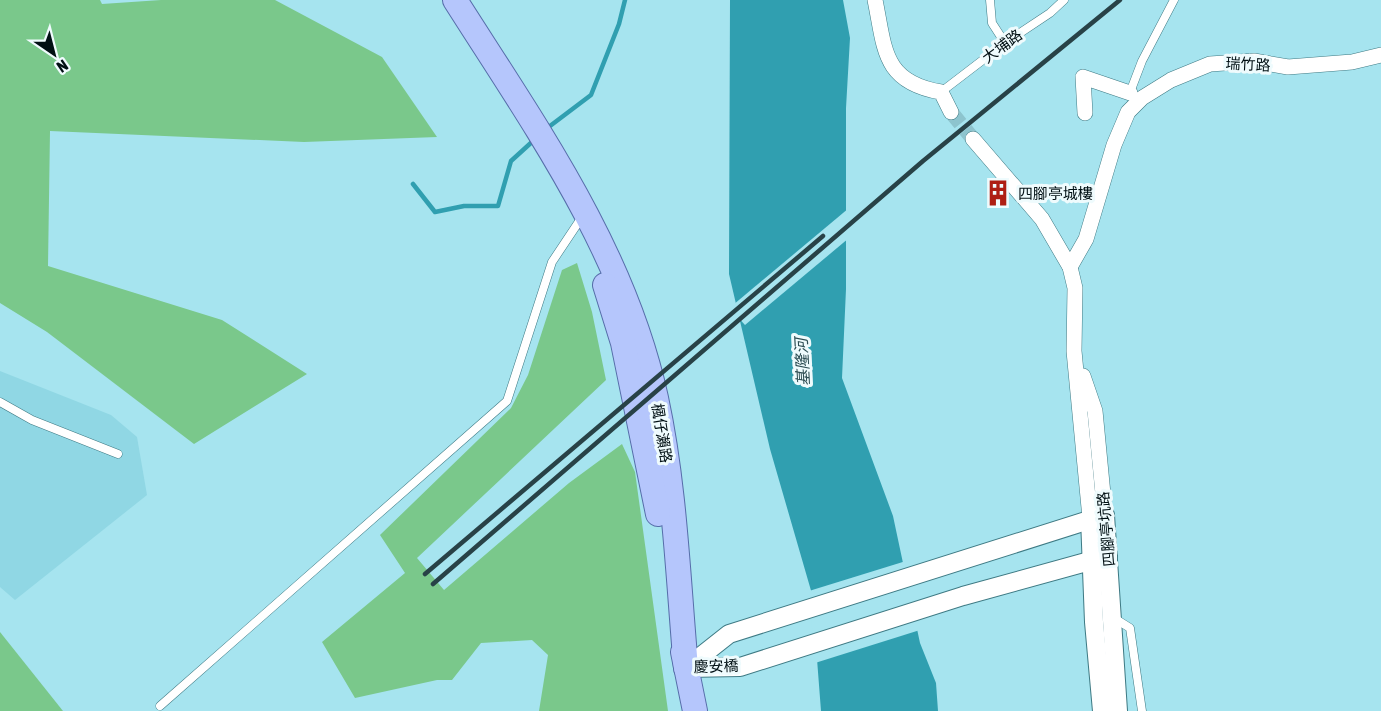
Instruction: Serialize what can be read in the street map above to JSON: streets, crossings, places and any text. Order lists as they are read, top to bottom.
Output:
{
  "streets": {
    "main road": ["楓仔瀨路"],
    "street": ["瑞竹路", "四腳亭坑路", "慶安橋"],
    "lane": ["大埔路"]
  },
  "crossings": [
    ["瑞竹路", "四腳亭坑路"],
    ["楓仔瀨路", "慶安橋"],
    ["四腳亭坑路", "慶安橋"]
  ],
  "water": ["基隆河"],
  "places": {
    "building": ["四腳亭城樓"]
  },
  "north": "bottom right"
}
